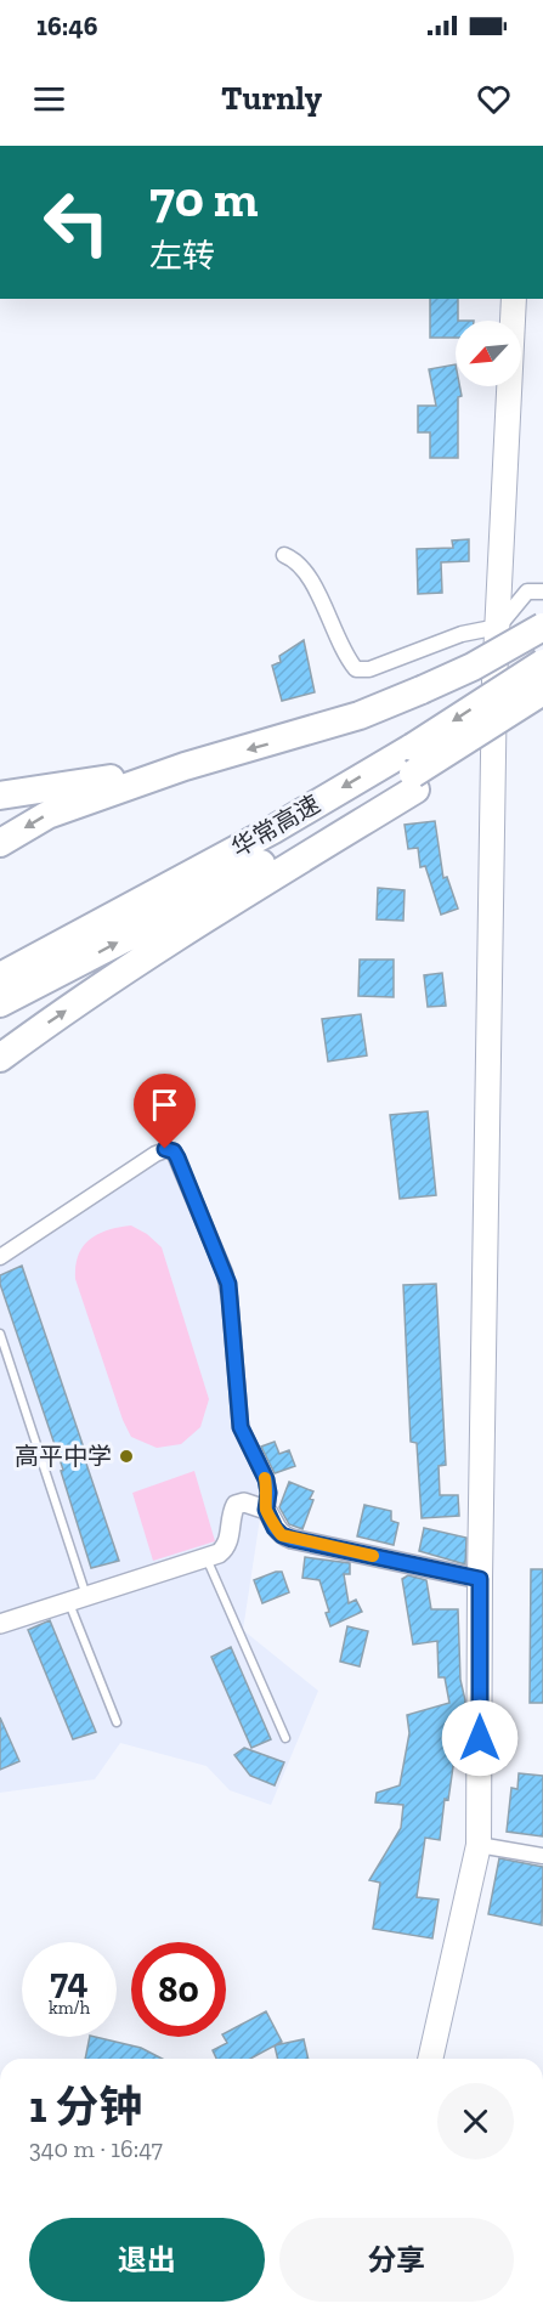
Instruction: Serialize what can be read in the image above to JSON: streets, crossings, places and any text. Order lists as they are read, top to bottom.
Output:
{
  "streets": {
    "highway": ["华常高速"]
  },
  "places": ["高平中学"],
  "north": "bottom left",
  "page": {
    "status": "16:46",
    "header": "Turnly",
    "turn": ["70 m", "左转"],
    "speed": "74 km/h",
    "limit": "80",
    "heading": ["1 分钟", "340 m · 16:47"],
    "buttons": ["退出", "分享"]
  }
}
